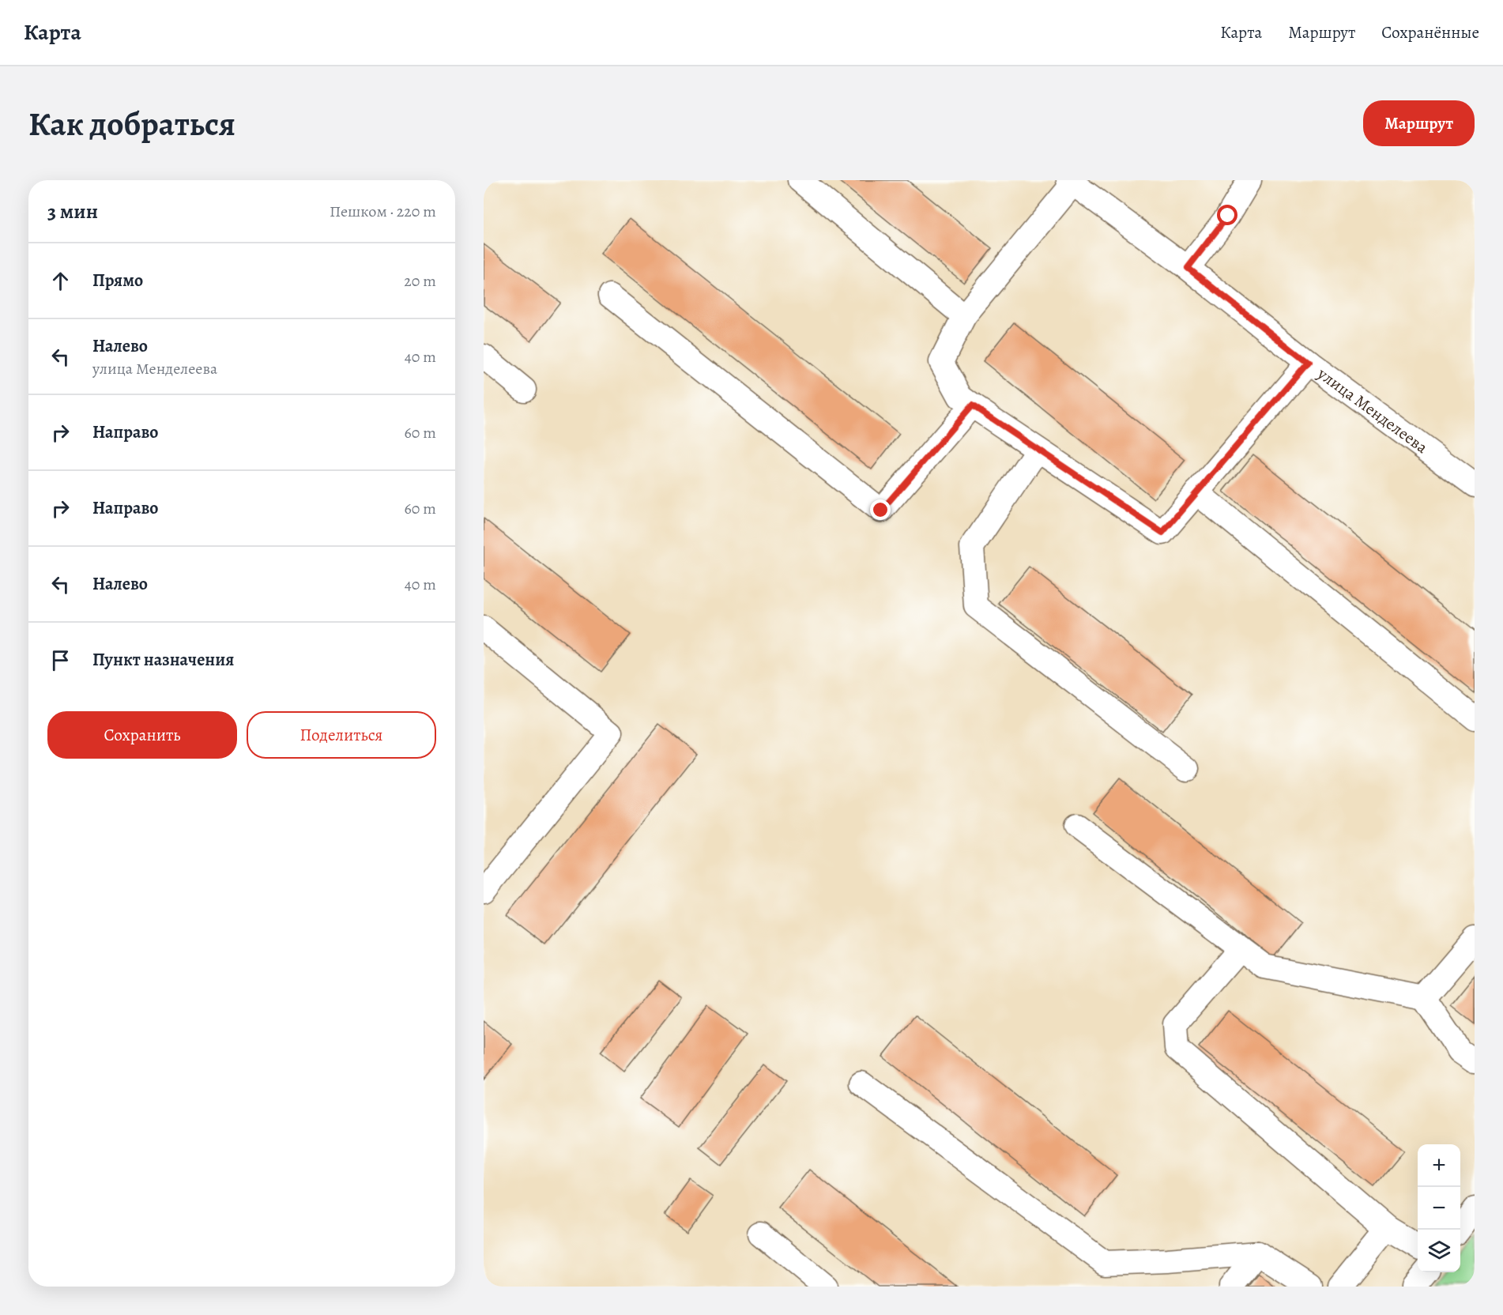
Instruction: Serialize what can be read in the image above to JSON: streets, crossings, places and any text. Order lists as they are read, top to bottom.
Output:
{
  "streets": {
    "street": ["улица Менделеева"]
  },
  "page": {
    "header": "Карта",
    "nav": ["Карта", "Маршрут", "Сохранённые"],
    "buttons": [
      "Маршрут",
      ["Сохранить", "Поделиться"]
    ],
    "title": "Как добраться",
    "heading": ["3 мин", "Пешком · 220 m"],
    "list": [
      ["Прямо", "20 m"],
      ["Налево", "улица Менделеева", "40 m"],
      ["Направо", "60 m"],
      ["Направо", "60 m"],
      ["Налево", "40 m"],
      "Пункт назначения"
    ],
    "map_buttons": ["+", "−"]
  }
}
